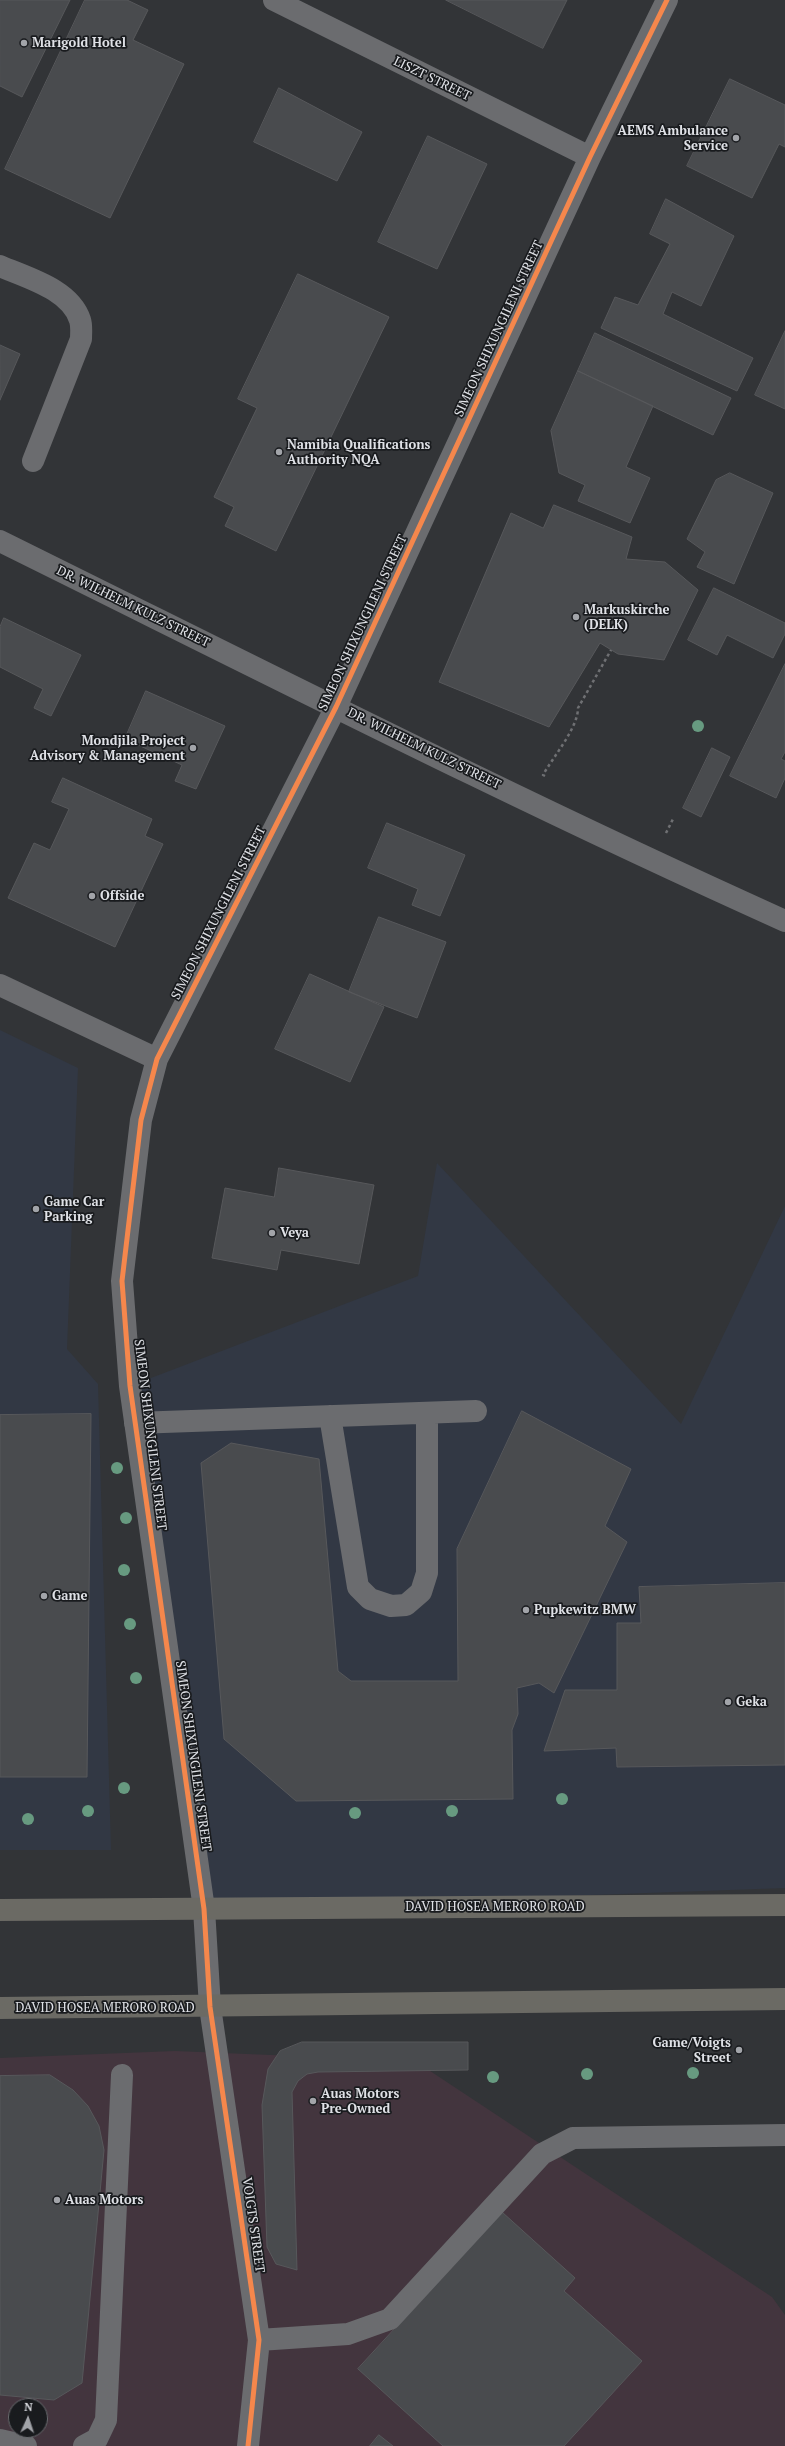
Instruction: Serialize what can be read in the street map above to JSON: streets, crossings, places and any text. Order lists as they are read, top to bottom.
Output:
{
  "streets": {
    "main road": ["DAVID HOSEA MERORO ROAD"],
    "street": [
      "LISZT STREET",
      "SIMEON SHIXUNGILENI STREET",
      "DR. WILHELM KULZ STREET",
      "VOIGTS STREET"
    ]
  },
  "crossings": [
    ["LISZT STREET", "SIMEON SHIXUNGILENI STREET"],
    ["SIMEON SHIXUNGILENI STREET", "DR. WILHELM KULZ STREET"],
    ["SIMEON SHIXUNGILENI STREET", "DAVID HOSEA MERORO ROAD"],
    ["DAVID HOSEA MERORO ROAD", "VOIGTS STREET"]
  ],
  "places": [
    "Marigold Hotel",
    "AEMS Ambulance Service",
    "Namibia Qualifications Authority NQA",
    "Markuskirche (DELK)",
    "Mondjila Project Advisory & Management",
    "Offside",
    "Game Car Parking",
    "Veya",
    "Game",
    "Pupkewitz BMW",
    "Geka",
    "Game/Voigts Street",
    "Auas Motors Pre-Owned",
    "Auas Motors"
  ],
  "north": "top"
}
